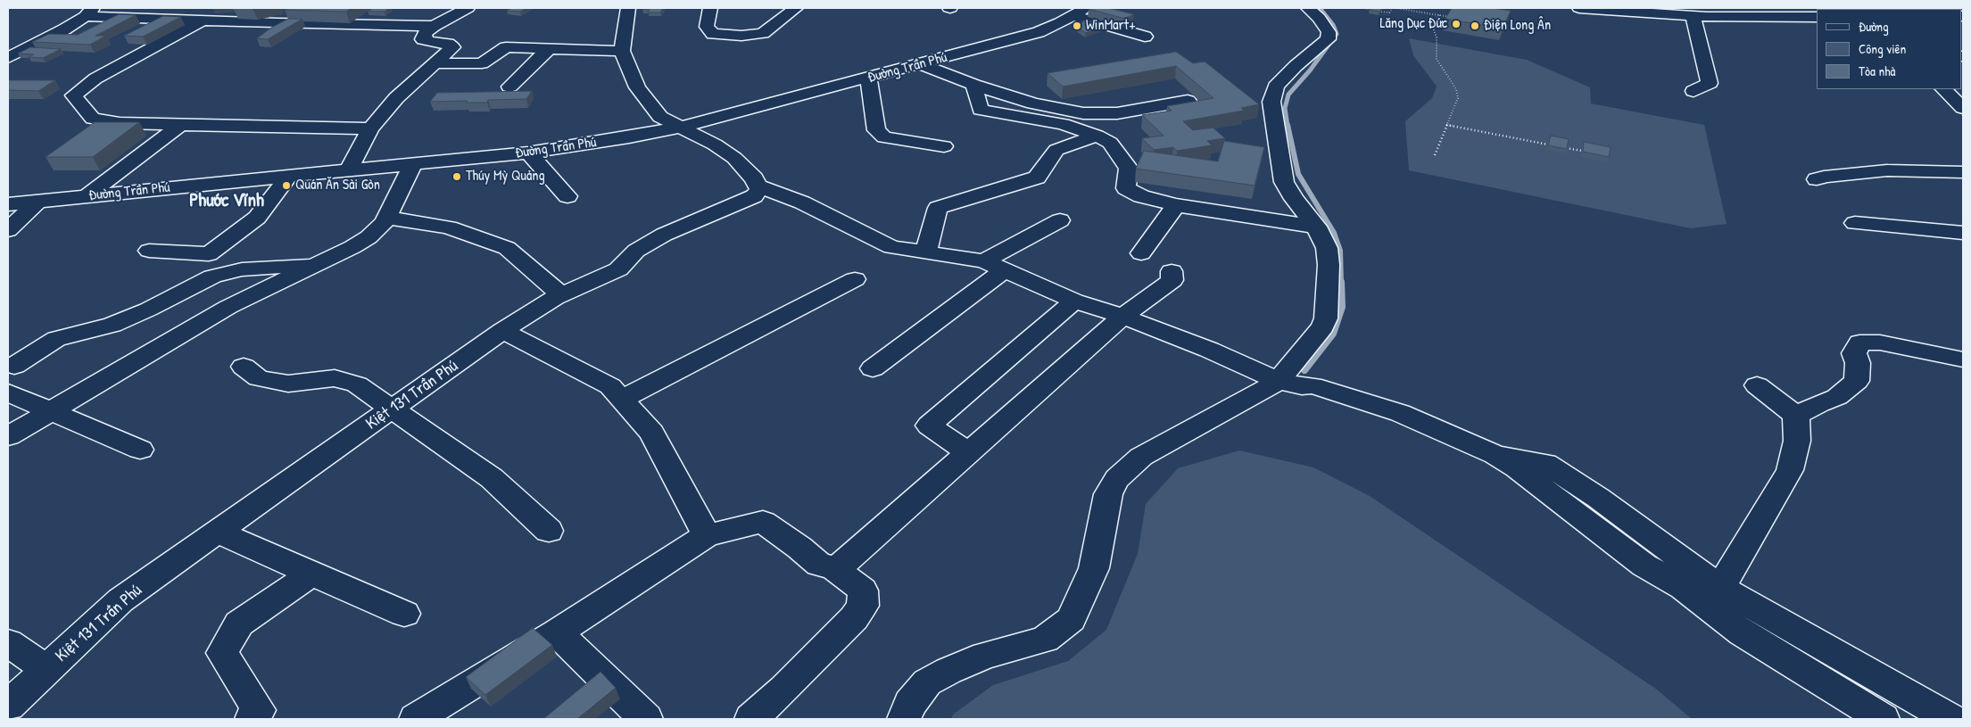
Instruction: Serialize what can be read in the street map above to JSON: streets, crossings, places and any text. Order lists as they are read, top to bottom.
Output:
{
  "streets": {
    "street": ["Đường Trần Phú", "Kiệt 131 Trần Phú"]
  },
  "districts": ["Phước Vĩnh"],
  "places": [
    "Lăng Dục Đức",
    "WinMart+",
    "Điện Long Ân",
    "Thúy Mỳ Quảng",
    "Quán Ăn Sài Gòn"
  ],
  "legend": ["Đường", "Công viên", "Tòa nhà"]
}
